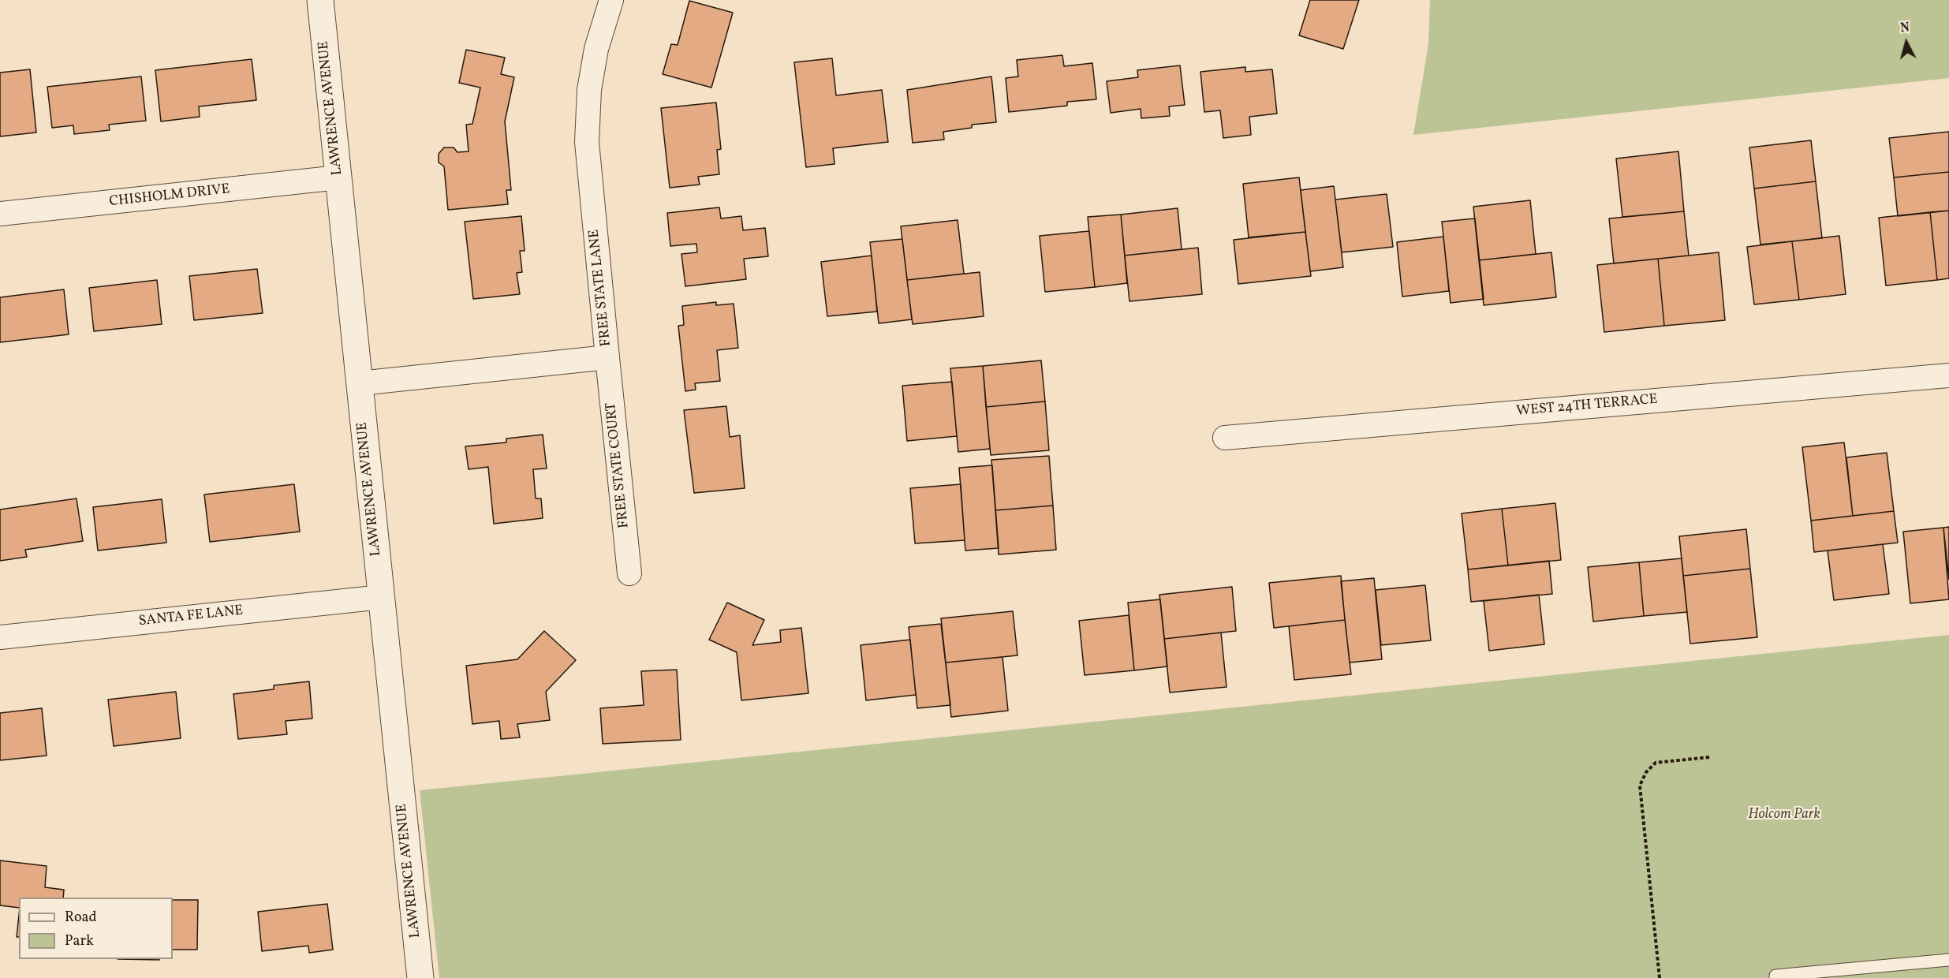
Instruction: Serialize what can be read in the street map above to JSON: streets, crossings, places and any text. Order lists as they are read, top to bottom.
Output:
{
  "streets": {
    "street": [
      "LAWRENCE AVENUE",
      "CHISHOLM DRIVE",
      "FREE STATE LANE",
      "WEST 24TH TERRACE",
      "FREE STATE COURT",
      "SANTA FE LANE"
    ]
  },
  "crossings": [
    ["LAWRENCE AVENUE", "CHISHOLM DRIVE"],
    ["LAWRENCE AVENUE", "FREE STATE LANE"],
    ["LAWRENCE AVENUE", "SANTA FE LANE"],
    ["FREE STATE LANE", "FREE STATE COURT"]
  ],
  "parks": ["Holcom Park"],
  "legend": ["Road", "Park"],
  "north": "top"
}
